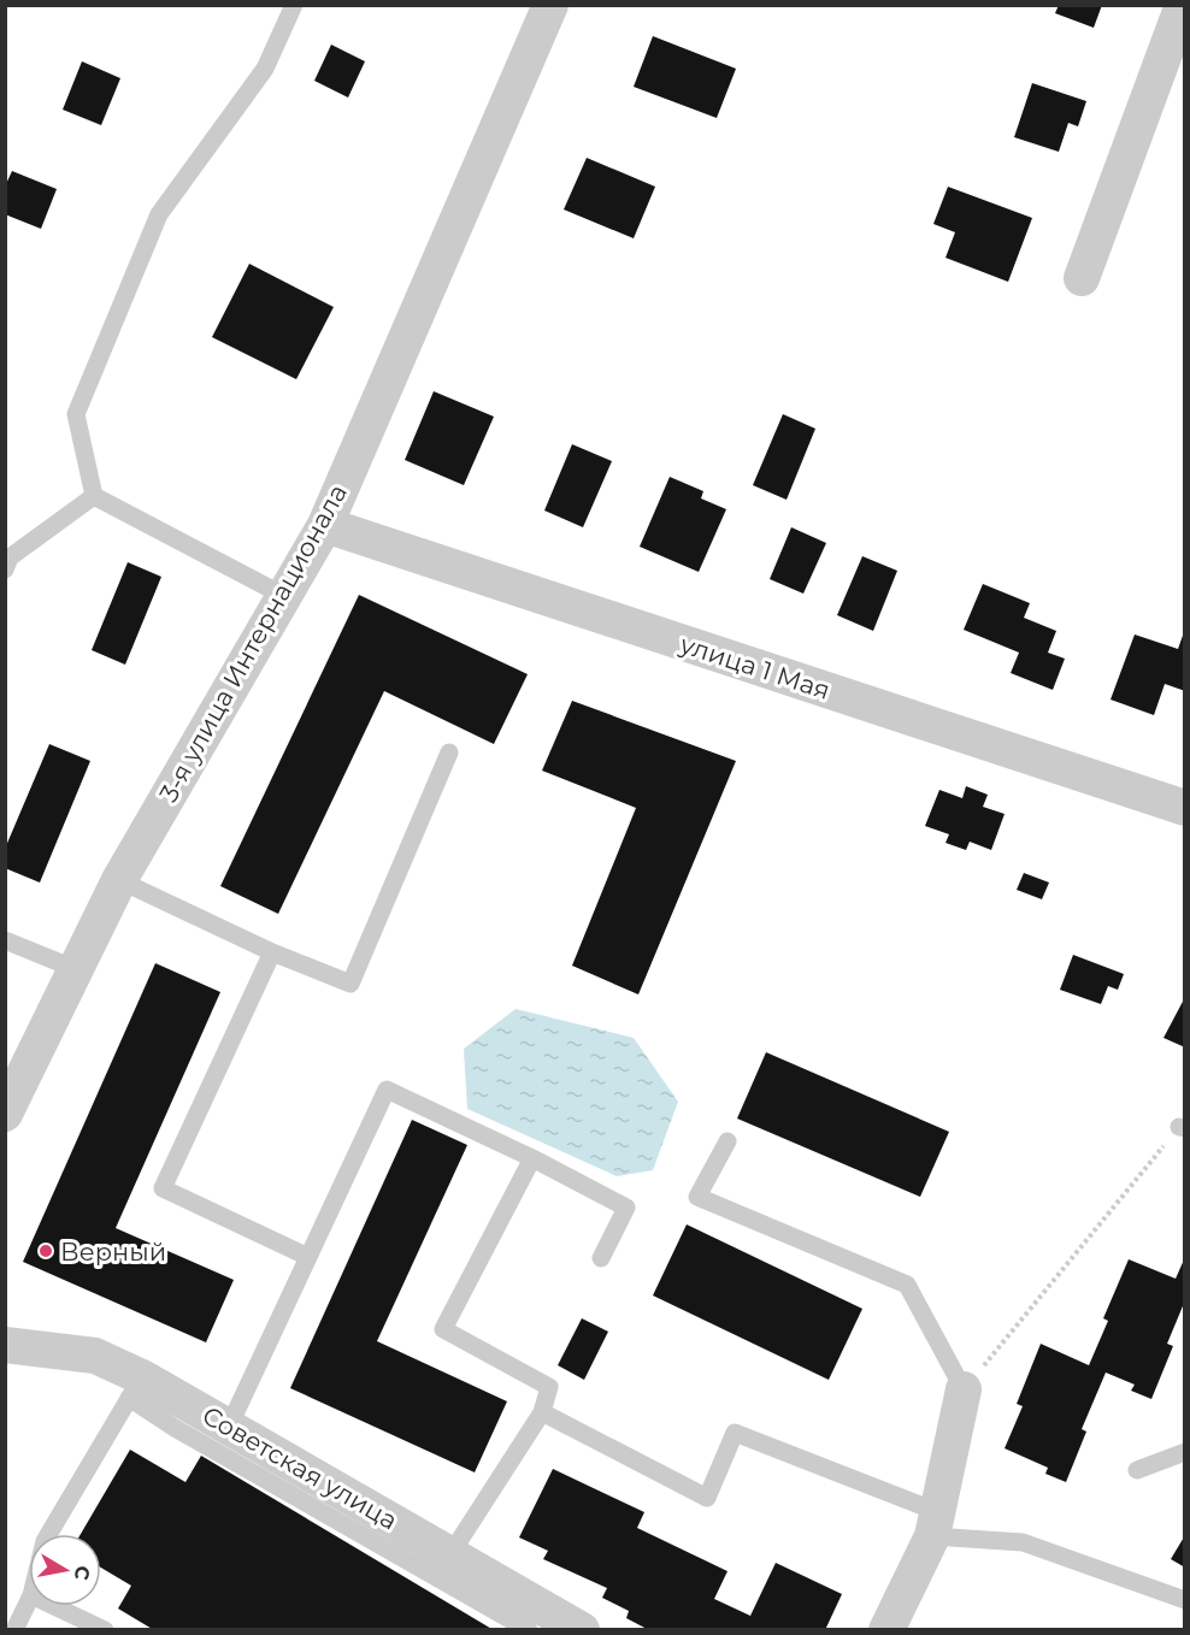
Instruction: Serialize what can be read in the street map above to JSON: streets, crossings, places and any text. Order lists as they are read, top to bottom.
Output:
{
  "streets": {
    "street": ["3-я улица Интернационала", "улица 1 Мая", "Советская улица"]
  },
  "crossings": [
    ["3-я улица Интернационала", "улица 1 Мая"]
  ],
  "places": ["Верный"],
  "north": "right"
}
